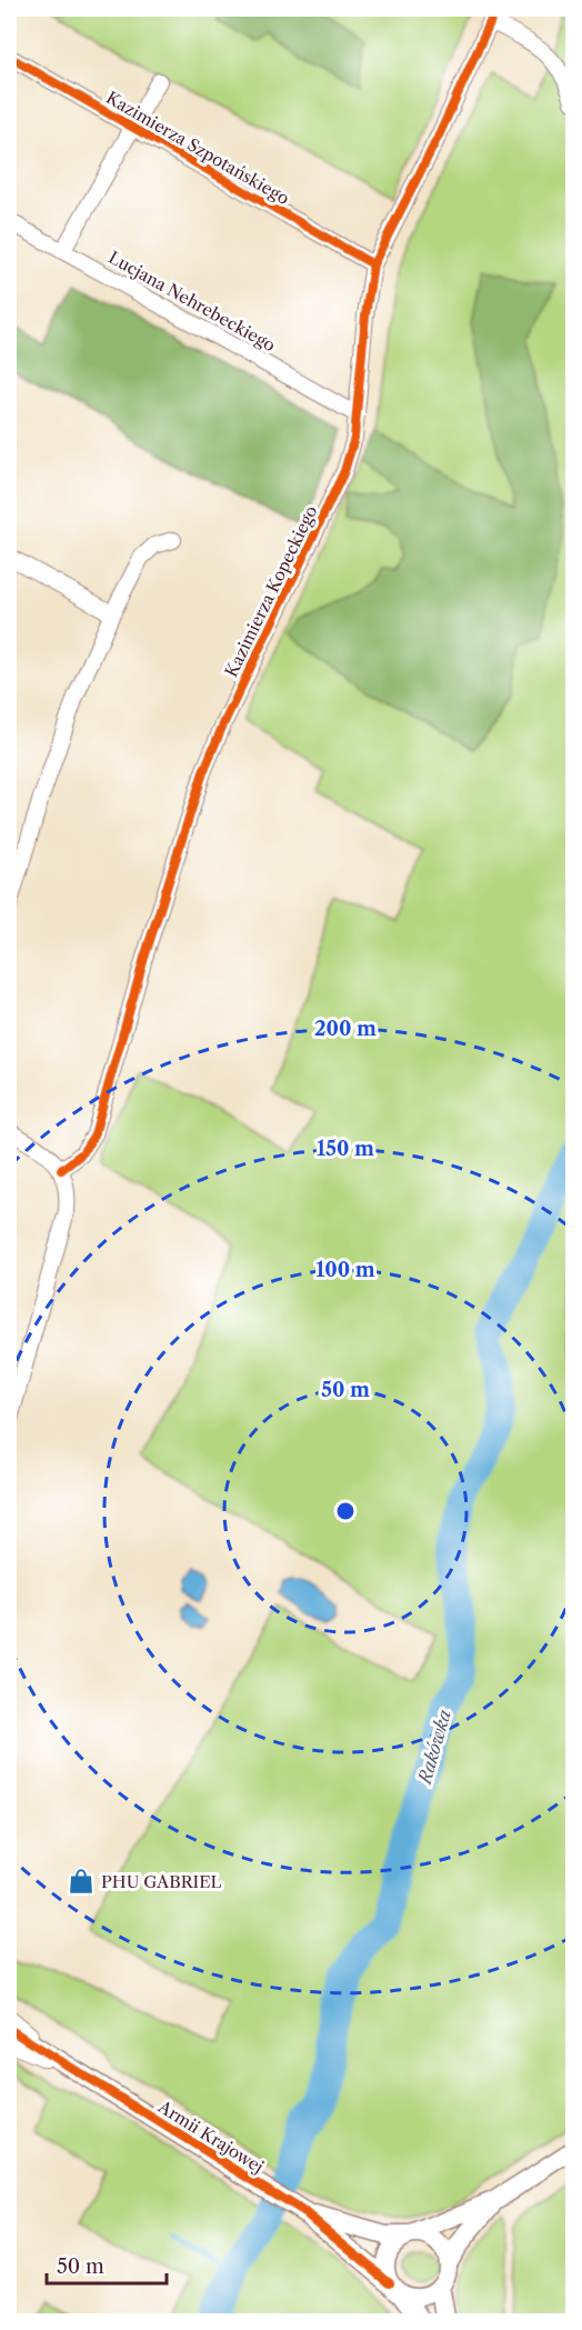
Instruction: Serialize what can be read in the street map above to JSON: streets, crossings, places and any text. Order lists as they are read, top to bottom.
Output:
{
  "streets": {
    "street": [
      "Kazimierza Szpotańskiego",
      "Lucjana Nehrebeckiego",
      "Kazimierza Kopeckiego",
      "Armii Krajowej"
    ]
  },
  "crossings": [
    ["Kazimierza Szpotańskiego", "Kazimierza Kopeckiego"],
    ["Lucjana Nehrebeckiego", "Kazimierza Kopeckiego"]
  ],
  "water": ["Rakówka"],
  "places": {
    "shop": ["PHU GABRIEL"]
  },
  "scale_bar": "50 m",
  "rings": [
    "200 m",
    "150 m",
    "100 m",
    "50 m"
  ]
}
